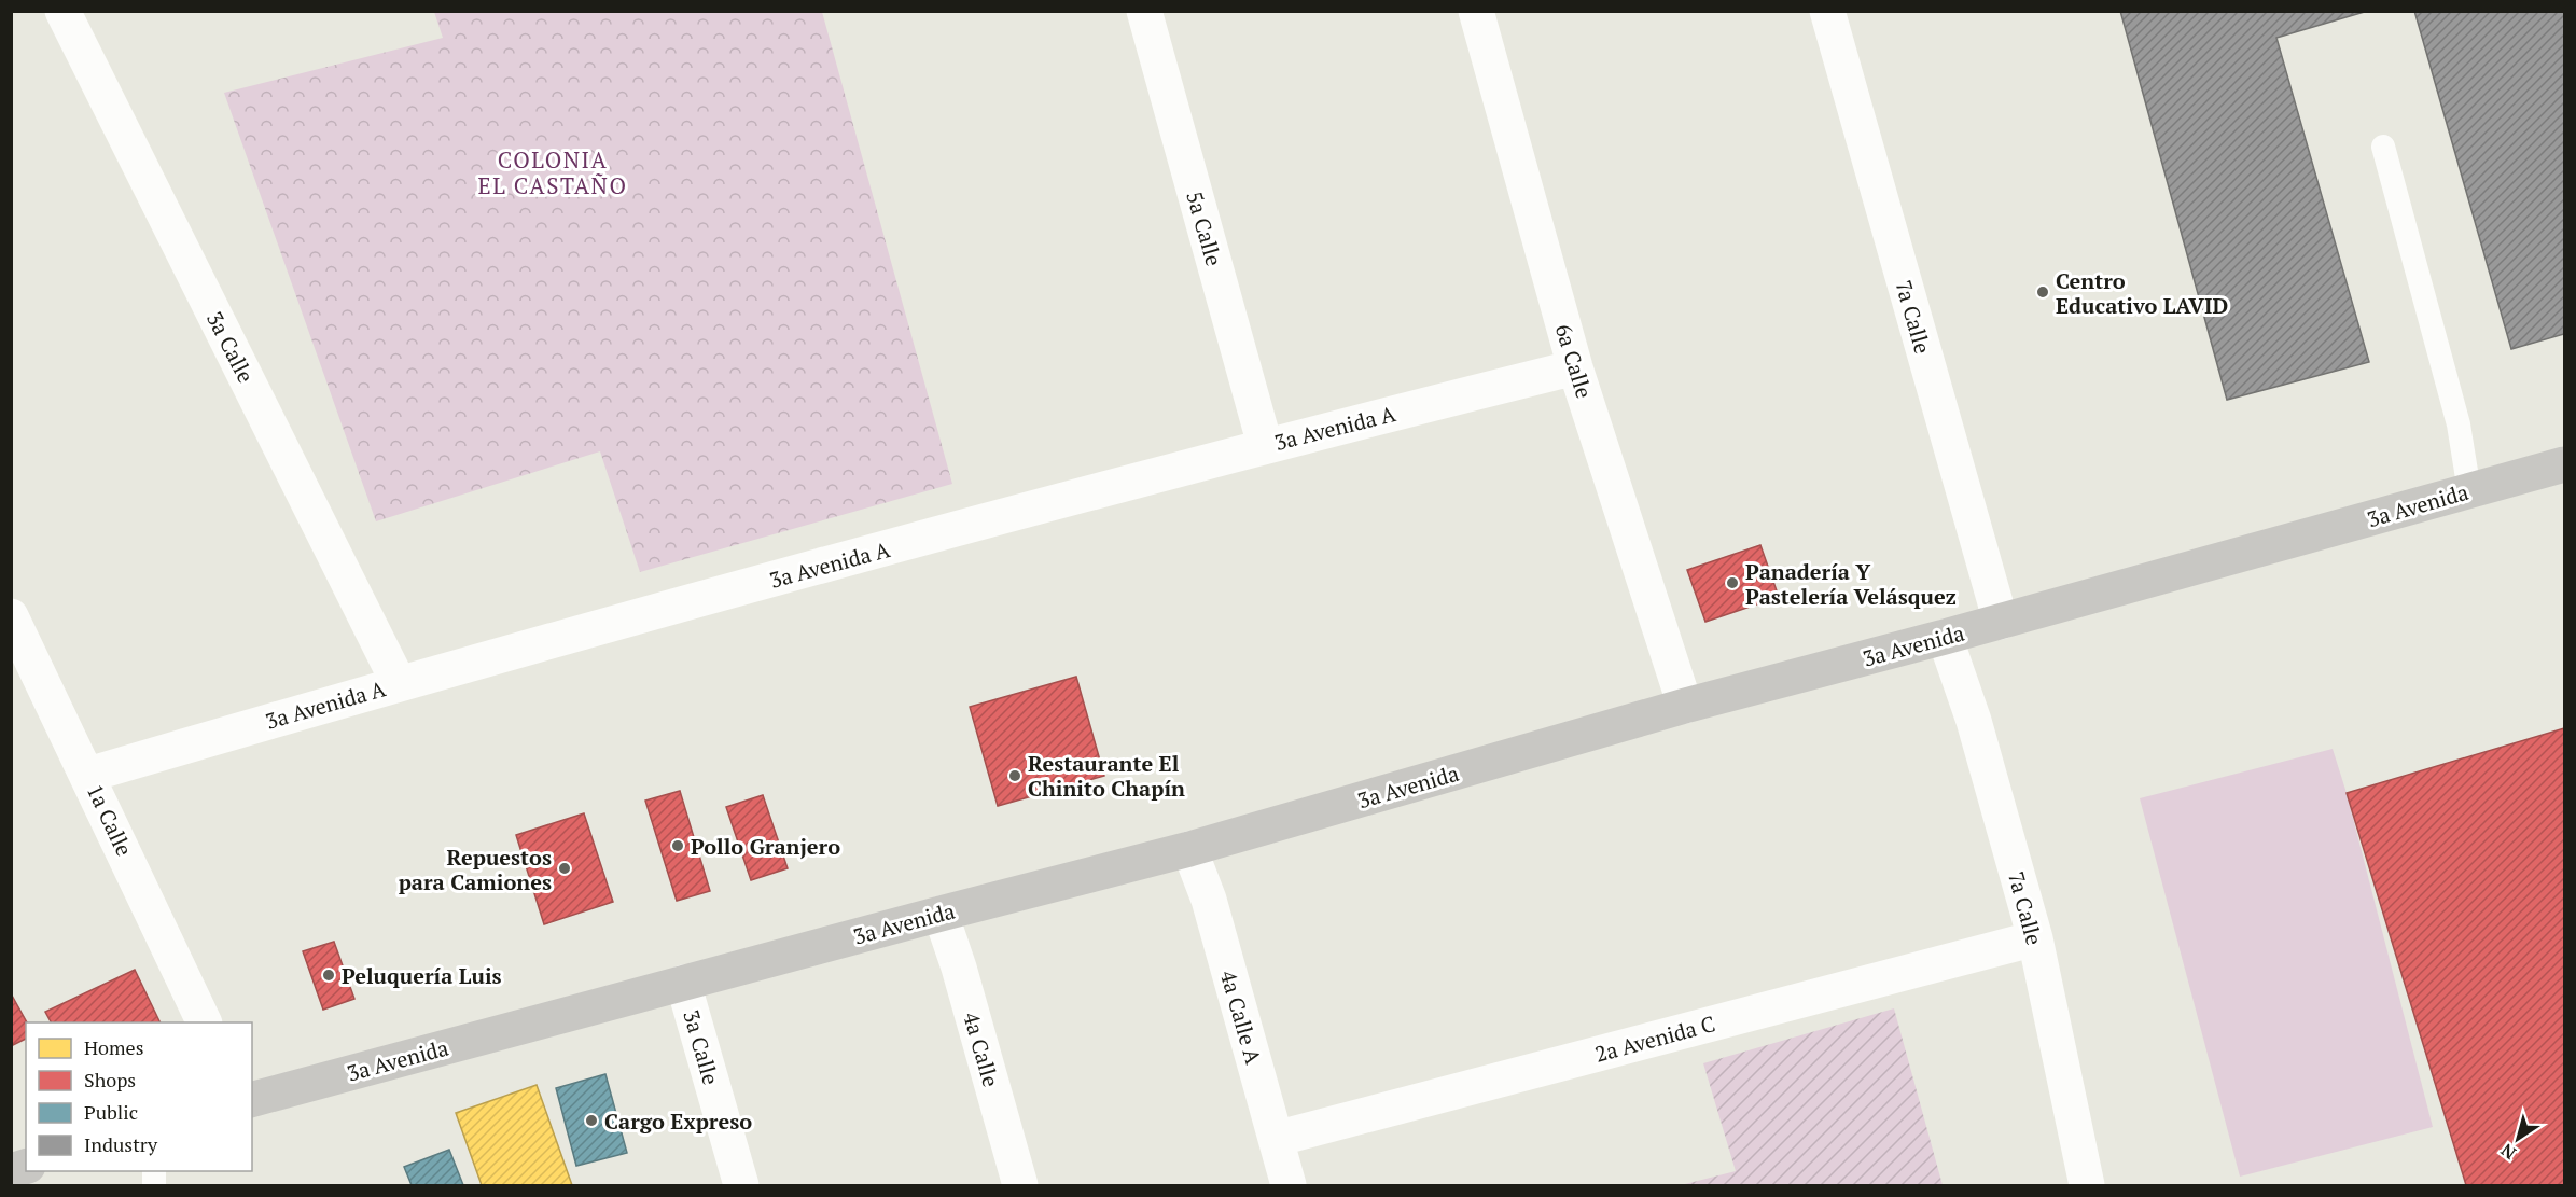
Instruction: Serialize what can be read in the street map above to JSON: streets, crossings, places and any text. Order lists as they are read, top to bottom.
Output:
{
  "streets": {
    "main road": ["3a Avenida"],
    "street": [
      "5a Calle",
      "7a Calle",
      "3a Calle",
      "6a Calle",
      "3a Avenida A",
      "1a Calle",
      "4a Calle A",
      "2a Avenida C",
      "4a Calle"
    ]
  },
  "crossings": [
    ["5a Calle", "3a Avenida A"],
    ["7a Calle", "3a Avenida"],
    ["7a Calle", "2a Avenida C"],
    ["3a Calle", "3a Avenida A"],
    ["3a Calle", "3a Avenida"],
    ["6a Calle", "3a Avenida A"],
    ["6a Calle", "3a Avenida"],
    ["3a Avenida A", "1a Calle"],
    ["3a Avenida", "4a Calle A"],
    ["3a Avenida", "4a Calle"],
    ["4a Calle A", "2a Avenida C"]
  ],
  "districts": ["COLONIA EL CASTAÑO"],
  "places": [
    "Centro Educativo LAVID",
    "Panadería Y Pastelería Velásquez",
    "Restaurante El Chinito Chapín",
    "Pollo Granjero",
    "Repuestos para Camiones",
    "Peluquería Luis",
    "Cargo Expreso"
  ],
  "legend": [
    "Homes",
    "Shops",
    "Public",
    "Industry"
  ],
  "north": "bottom left"
}
